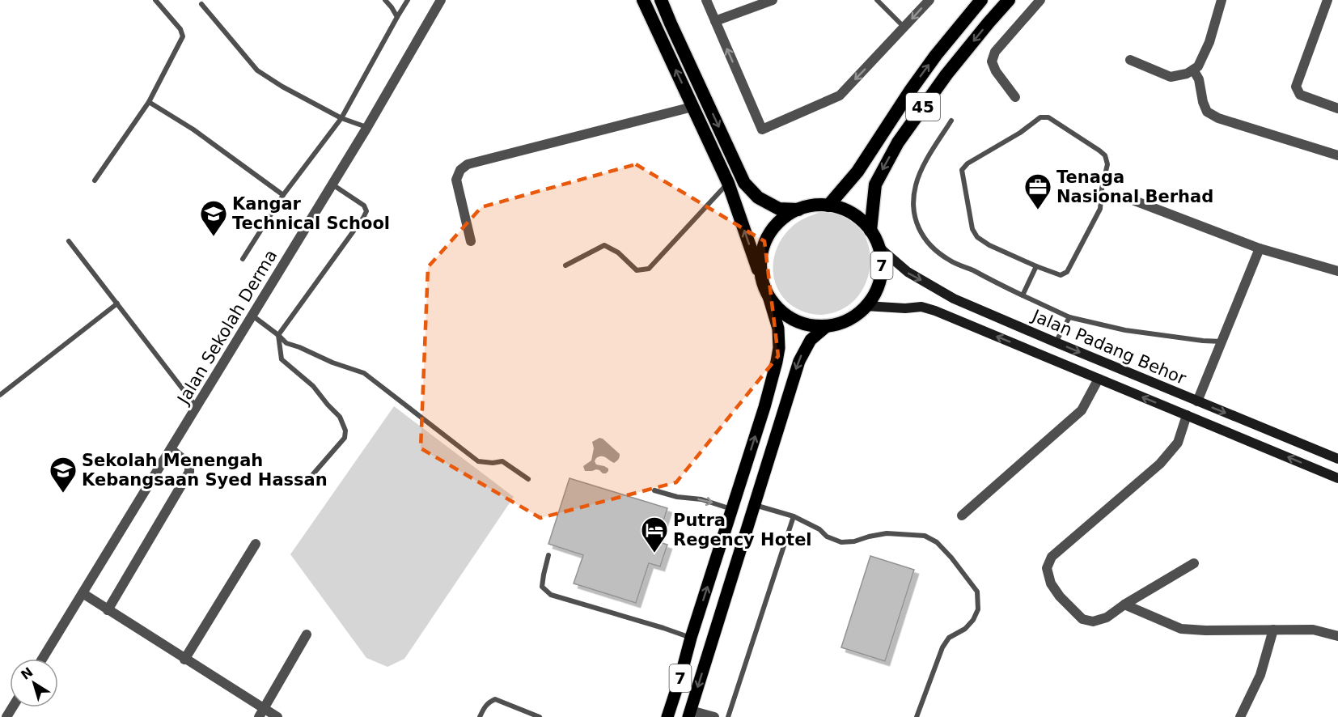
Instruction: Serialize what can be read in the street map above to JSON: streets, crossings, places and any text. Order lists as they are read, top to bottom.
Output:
{
  "streets": {
    "highway": ["45", "7"],
    "main road": ["Jalan Padang Behor"],
    "street": ["Jalan Sekolah Derma"]
  },
  "crossings": [
    ["45", "7"],
    ["45", "Jalan Padang Behor"],
    ["7", "Jalan Padang Behor"]
  ],
  "places": {
    "office": ["Tenaga Nasional Berhad"],
    "school or university": ["Kangar Technical School", "Sekolah Menengah Kebangsaan Syed Hassan"],
    "hotel": ["Putra Regency Hotel"]
  },
  "north": "top left"
}
